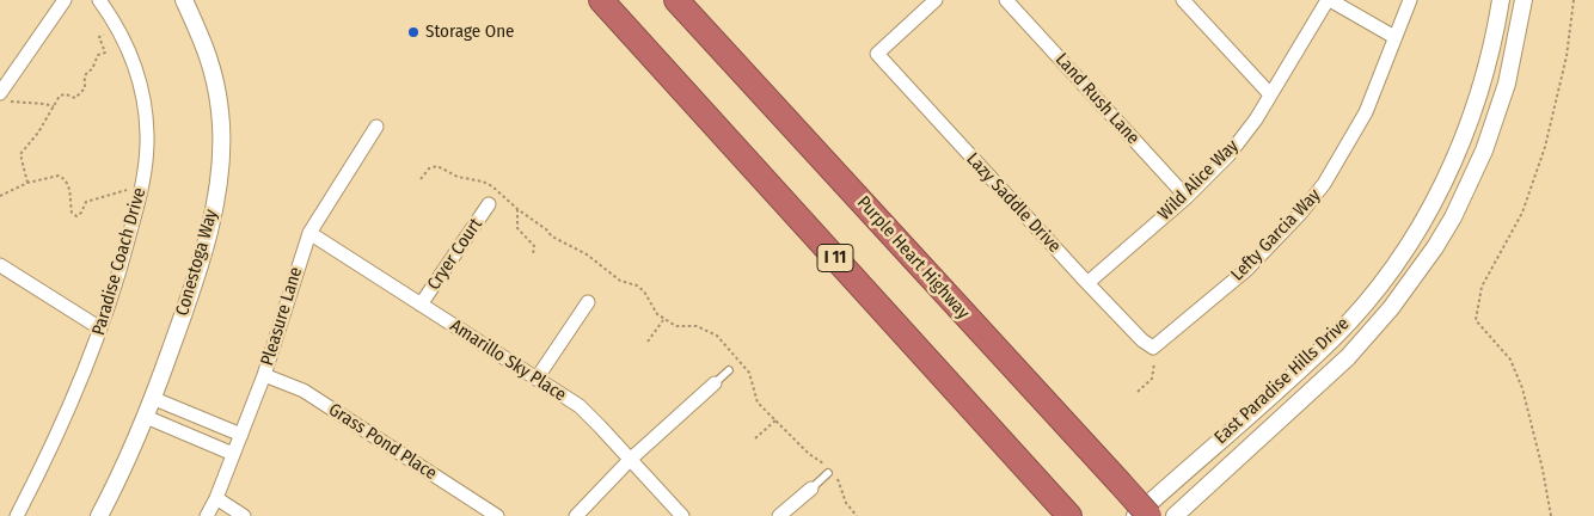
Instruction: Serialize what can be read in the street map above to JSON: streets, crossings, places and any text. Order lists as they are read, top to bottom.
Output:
{
  "streets": {
    "highway": ["I 11", "Purple Heart Highway"],
    "street": [
      "Land Rush Lane",
      "Wild Alice Way",
      "Lazy Saddle Drive",
      "Lefty Garcia Way",
      "Cryer Court",
      "Paradise Coach Drive",
      "Conestoga Way",
      "Pleasure Lane",
      "Amarillo Sky Place",
      "East Paradise Hills Drive",
      "Grass Pond Place"
    ]
  },
  "crossings": [
    ["Land Rush Lane", "Wild Alice Way"],
    ["Wild Alice Way", "Lazy Saddle Drive"],
    ["Lazy Saddle Drive", "Lefty Garcia Way"],
    ["Cryer Court", "Amarillo Sky Place"],
    ["Pleasure Lane", "Amarillo Sky Place"],
    ["Pleasure Lane", "Grass Pond Place"]
  ],
  "places": ["Storage One"]
}
